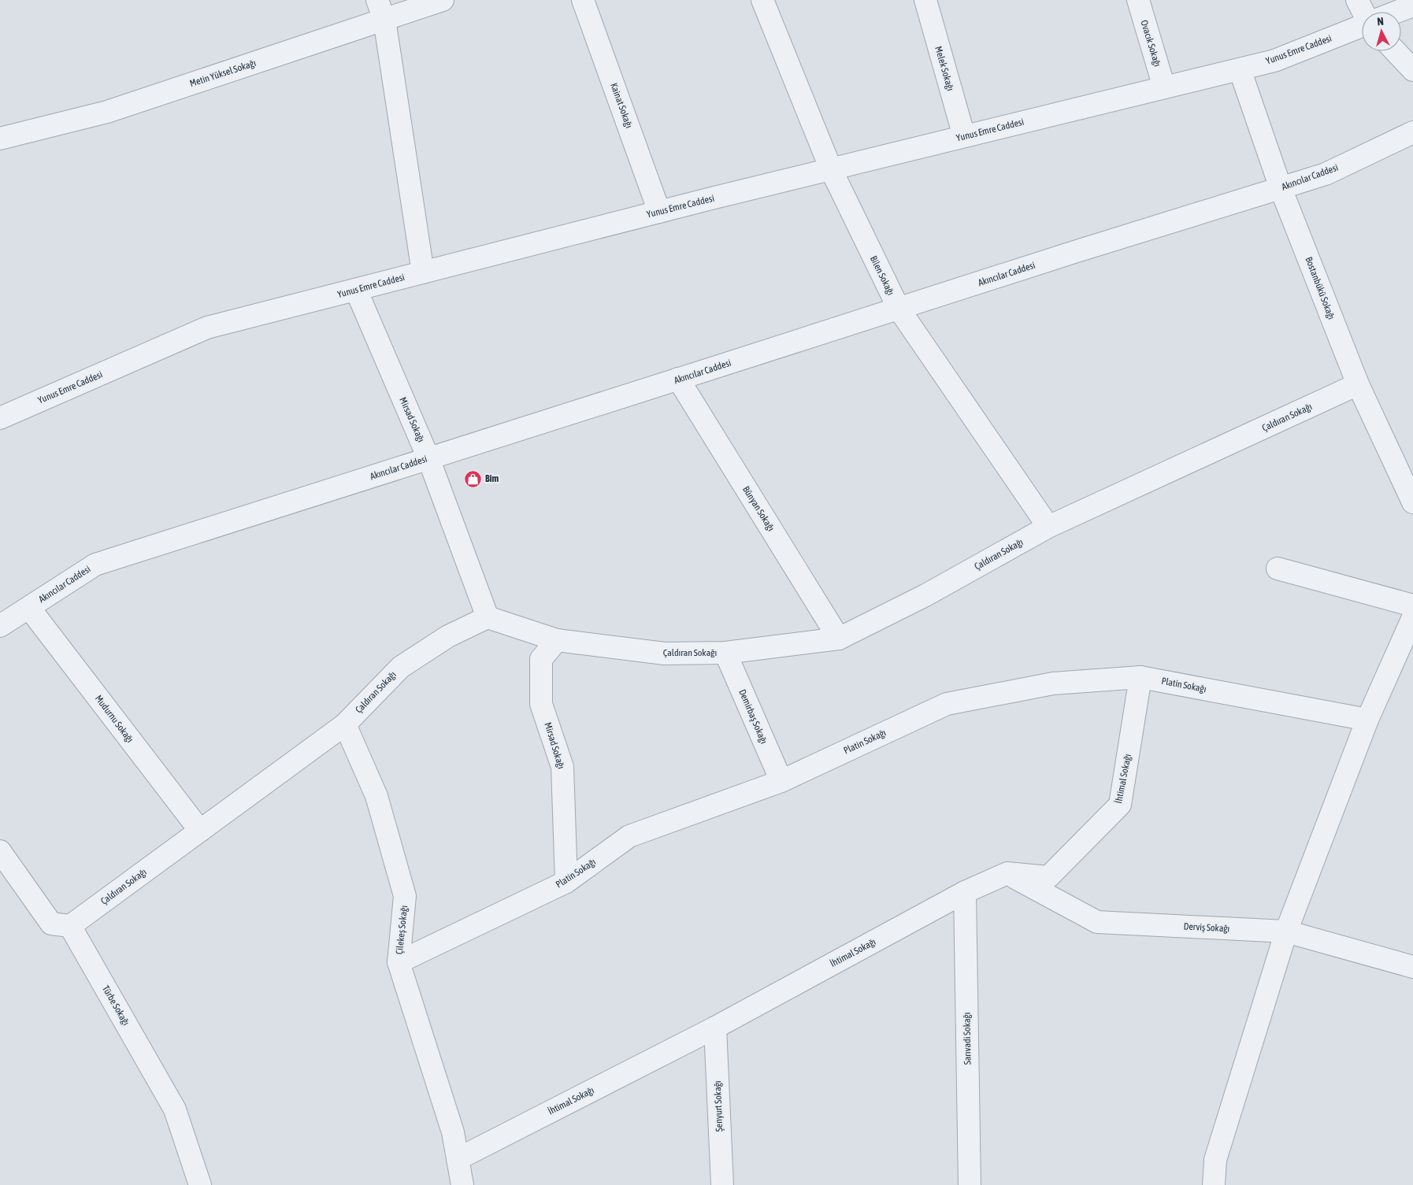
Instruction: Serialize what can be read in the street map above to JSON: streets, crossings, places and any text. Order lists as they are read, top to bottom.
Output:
{
  "streets": {
    "street": [
      "Ovacık Sokağı",
      "Yunus Emre Caddesi",
      "Melek Sokağı",
      "Metin Yüksel Sokağı",
      "Kainat Sokağı",
      "Akıncılar Caddesi",
      "Bilen Sokağı",
      "Bostanbükü Sokağı",
      "Çaldıran Sokağı",
      "Mirsad Sokağı",
      "Bünyan Sokağı",
      "Platin Sokağı",
      "Demirbaş Sokağı",
      "Mudurnu Sokağı",
      "İhtimal Sokağı",
      "Derviş Sokağı",
      "Çilekeş Sokağı",
      "Türbe Sokağı",
      "Sarıvadi Sokağı",
      "Şenyurt Sokağı"
    ]
  },
  "crossings": [
    ["Ovacık Sokağı", "Yunus Emre Caddesi"],
    ["Yunus Emre Caddesi", "Melek Sokağı"],
    ["Yunus Emre Caddesi", "Kainat Sokağı"],
    ["Yunus Emre Caddesi", "Bilen Sokağı"],
    ["Yunus Emre Caddesi", "Bostanbükü Sokağı"],
    ["Yunus Emre Caddesi", "Mirsad Sokağı"],
    ["Akıncılar Caddesi", "Bilen Sokağı"],
    ["Akıncılar Caddesi", "Bostanbükü Sokağı"],
    ["Akıncılar Caddesi", "Mirsad Sokağı"],
    ["Akıncılar Caddesi", "Bünyan Sokağı"],
    ["Akıncılar Caddesi", "Mudurnu Sokağı"],
    ["Bilen Sokağı", "Çaldıran Sokağı"],
    ["Bostanbükü Sokağı", "Çaldıran Sokağı"],
    ["Çaldıran Sokağı", "Mirsad Sokağı"],
    ["Çaldıran Sokağı", "Bünyan Sokağı"],
    ["Çaldıran Sokağı", "Demirbaş Sokağı"],
    ["Çaldıran Sokağı", "Mudurnu Sokağı"],
    ["Çaldıran Sokağı", "Çilekeş Sokağı"],
    ["Çaldıran Sokağı", "Türbe Sokağı"],
    ["Mirsad Sokağı", "Platin Sokağı"],
    ["Platin Sokağı", "Demirbaş Sokağı"],
    ["Platin Sokağı", "İhtimal Sokağı"],
    ["Platin Sokağı", "Çilekeş Sokağı"],
    ["İhtimal Sokağı", "Derviş Sokağı"],
    ["İhtimal Sokağı", "Çilekeş Sokağı"],
    ["İhtimal Sokağı", "Sarıvadi Sokağı"],
    ["İhtimal Sokağı", "Şenyurt Sokağı"]
  ],
  "places": {
    "shop": ["Bim"]
  },
  "north": "top"
}
